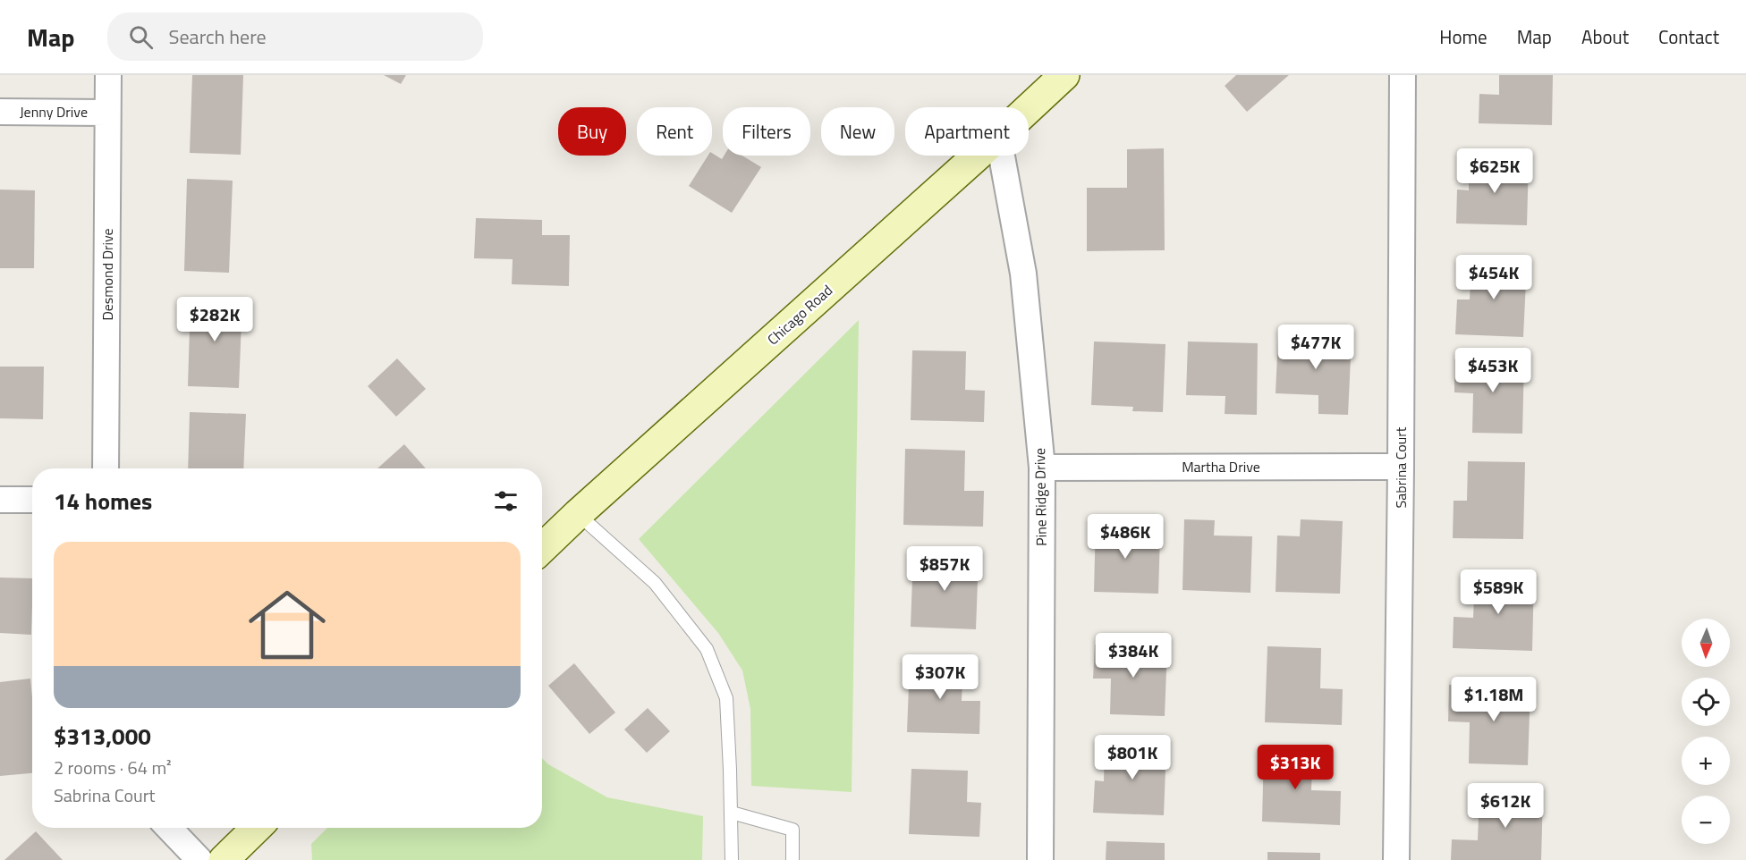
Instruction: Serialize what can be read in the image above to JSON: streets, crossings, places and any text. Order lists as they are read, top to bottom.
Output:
{
  "streets": {
    "street": [
      "Jenny Drive",
      "Desmond Drive",
      "Chicago Road",
      "Martha Drive",
      "Sabrina Court",
      "Pine Ridge Drive"
    ]
  },
  "crossings": [
    ["Jenny Drive", "Desmond Drive"],
    ["Martha Drive", "Sabrina Court"],
    ["Martha Drive", "Pine Ridge Drive"]
  ],
  "north": "bottom",
  "page": {
    "header": "Map",
    "search": "Search here",
    "nav": [
      "Home",
      "Map",
      "About",
      "Contact"
    ],
    "chip": [
      "Buy",
      "Rent",
      "Filters",
      "New",
      "Apartment"
    ],
    "price": [
      "$625K",
      "$454K",
      "$282K",
      "$477K",
      "$453K",
      "$486K",
      "$857K",
      "$589K",
      "$384K",
      "$307K",
      "$1.18M",
      "$801K",
      "$313K",
      "$612K"
    ],
    "heading": "14 homes",
    "list": [
      {
        "name": "$313,000",
        "note": "2 rooms · 64 m² · Sabrina Court"
      }
    ],
    "map_buttons": ["+", "−"]
  }
}
